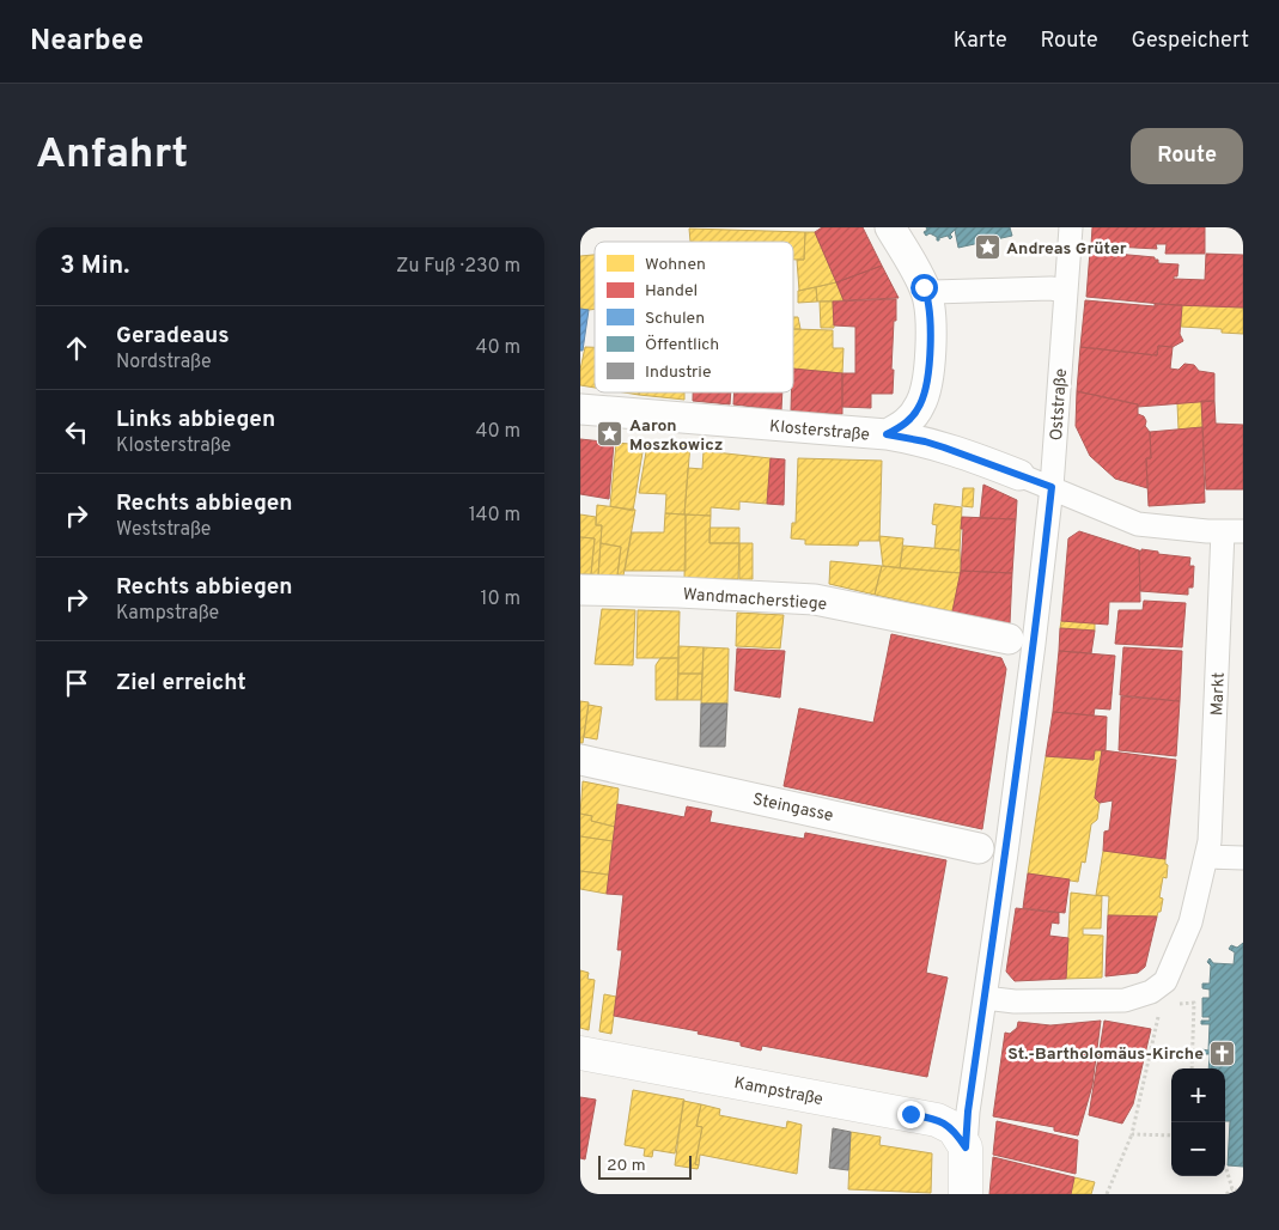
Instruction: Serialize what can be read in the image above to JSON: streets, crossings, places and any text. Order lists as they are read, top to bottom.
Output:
{
  "streets": {
    "street": [
      "Oststraße",
      "Klosterstraße",
      "Wandmacherstiege",
      "Markt",
      "Steingasse",
      "Kampstraße"
    ]
  },
  "crossings": [
    ["Oststraße", "Klosterstraße"],
    ["Oststraße", "Wandmacherstiege"],
    ["Oststraße", "Markt"],
    ["Oststraße", "Steingasse"],
    ["Oststraße", "Kampstraße"],
    ["Klosterstraße", "Markt"]
  ],
  "places": {
    "place": ["Andreas Grüter", "Aaron Moszkowicz"],
    "church": ["St.-Bartholomäus-Kirche"]
  },
  "legend": [
    "Wohnen",
    "Handel",
    "Schulen",
    "Öffentlich",
    "Industrie"
  ],
  "scale_bar": "20 m",
  "page": {
    "header": "Nearbee",
    "nav": ["Karte", "Route", "Gespeichert"],
    "buttons": "Route",
    "title": "Anfahrt",
    "heading": ["3 Min.", "Zu Fuß · 230 m"],
    "list": [
      ["Geradeaus", "Nordstraße", "40 m"],
      ["Links abbiegen", "Klosterstraße", "40 m"],
      ["Rechts abbiegen", "Weststraße", "140 m"],
      ["Rechts abbiegen", "Kampstraße", "10 m"],
      "Ziel erreicht"
    ],
    "map_buttons": ["+", "−"],
    "scale": "20 m"
  }
}
